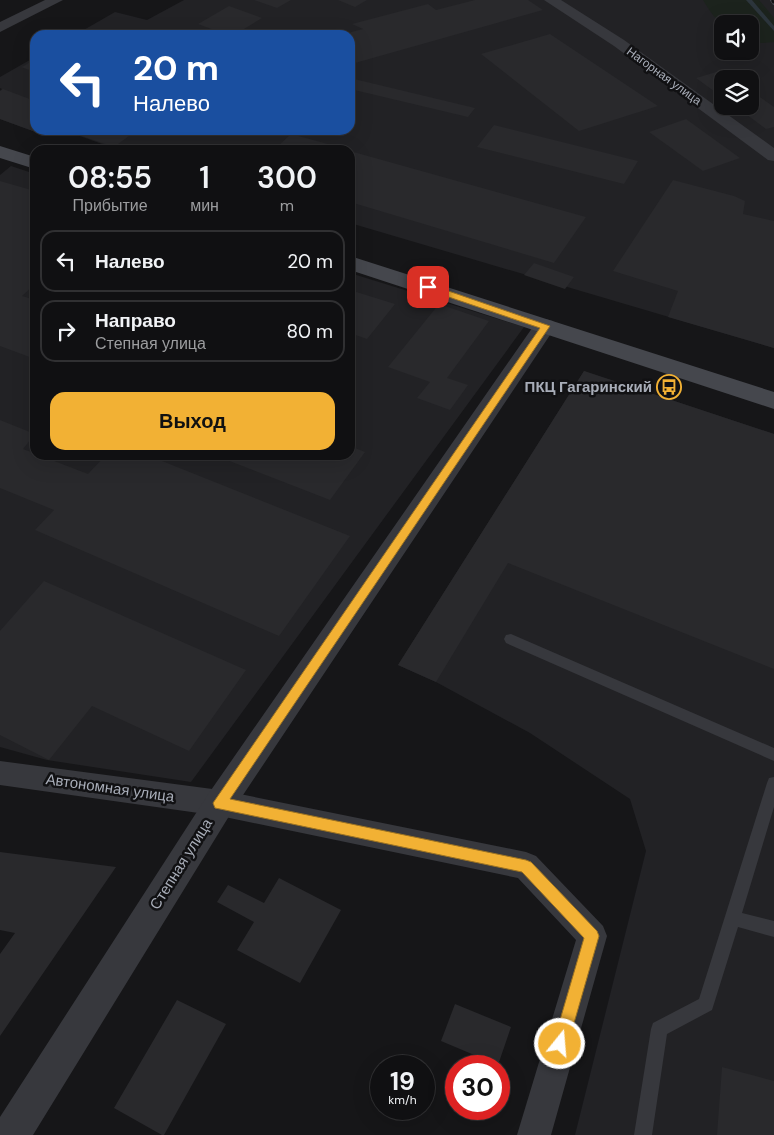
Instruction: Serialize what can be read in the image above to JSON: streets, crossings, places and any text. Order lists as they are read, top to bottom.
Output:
{
  "streets": {
    "street": ["Нагорная улица", "Автономная улица", "Степная улица"]
  },
  "crossings": [
    ["Автономная улица", "Степная улица"]
  ],
  "places": {
    "bus stop": ["ПКЦ Гагаринский"]
  },
  "page": {
    "turn": ["20 m", "Налево"],
    "eta": [
      "08:55",
      "Прибытие",
      "1",
      "мин",
      "300",
      "m"
    ],
    "list": [
      {
        "name": "Налево",
        "value": "20 m"
      },
      {
        "name": "Направо",
        "note": "Степная улица",
        "value": "80 m"
      }
    ],
    "buttons": "Выход",
    "speed": "19 km/h",
    "limit": "30"
  }
}
